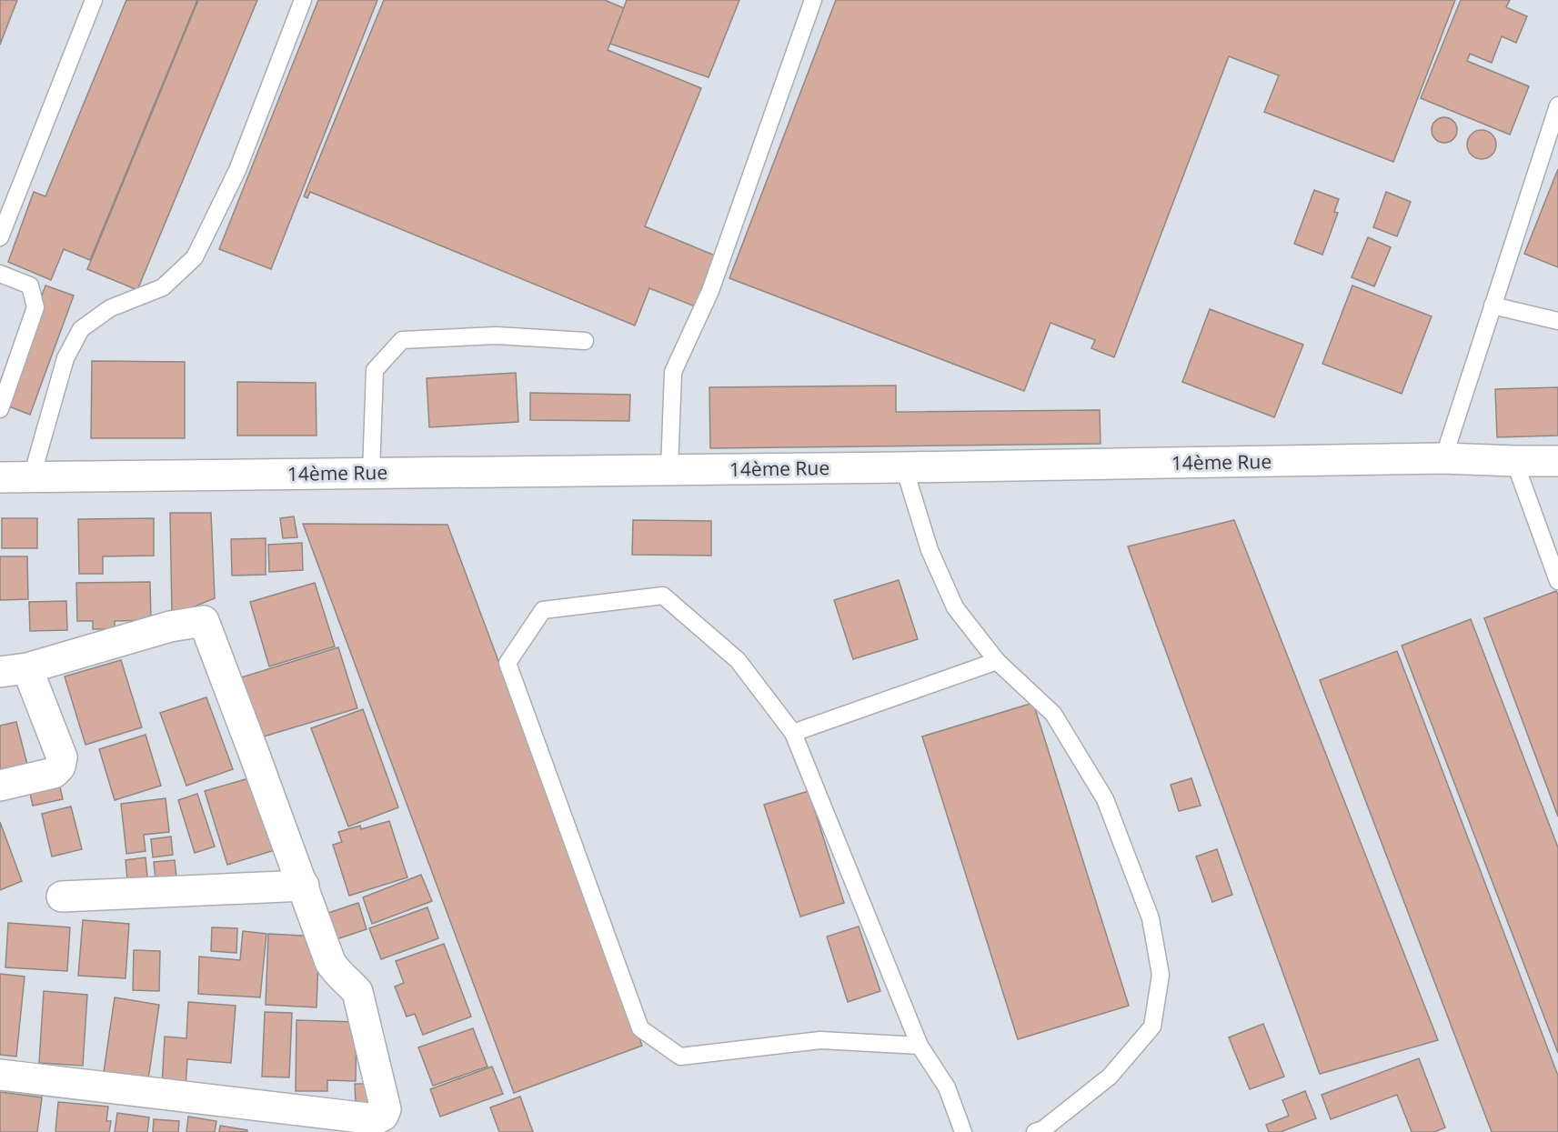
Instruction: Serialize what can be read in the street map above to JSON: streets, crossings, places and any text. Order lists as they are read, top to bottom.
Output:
{
  "streets": {
    "street": ["14ème Rue"]
  }
}
